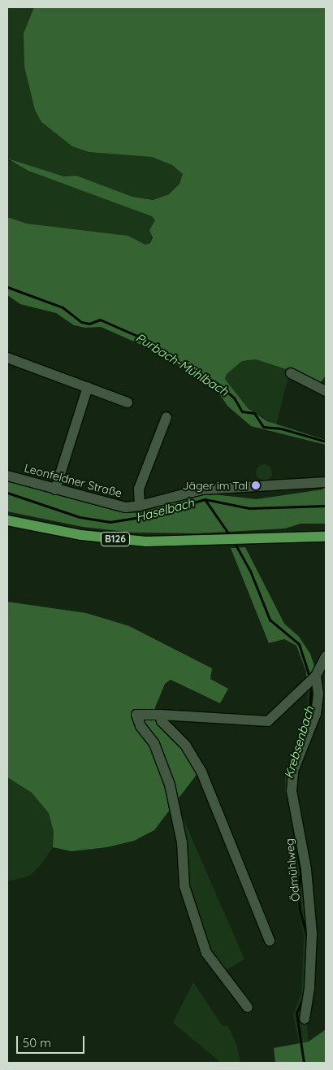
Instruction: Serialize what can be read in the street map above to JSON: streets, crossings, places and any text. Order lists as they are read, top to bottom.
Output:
{
  "streets": {
    "main road": ["B126"],
    "street": ["Leonfeldner Straße", "Ödmühlweg"]
  },
  "water": ["Purbach-Mühlbach", "Haselbach", "Krebsenbach"],
  "places": ["Jäger im Tal"],
  "scale_bar": "50 m"
}
